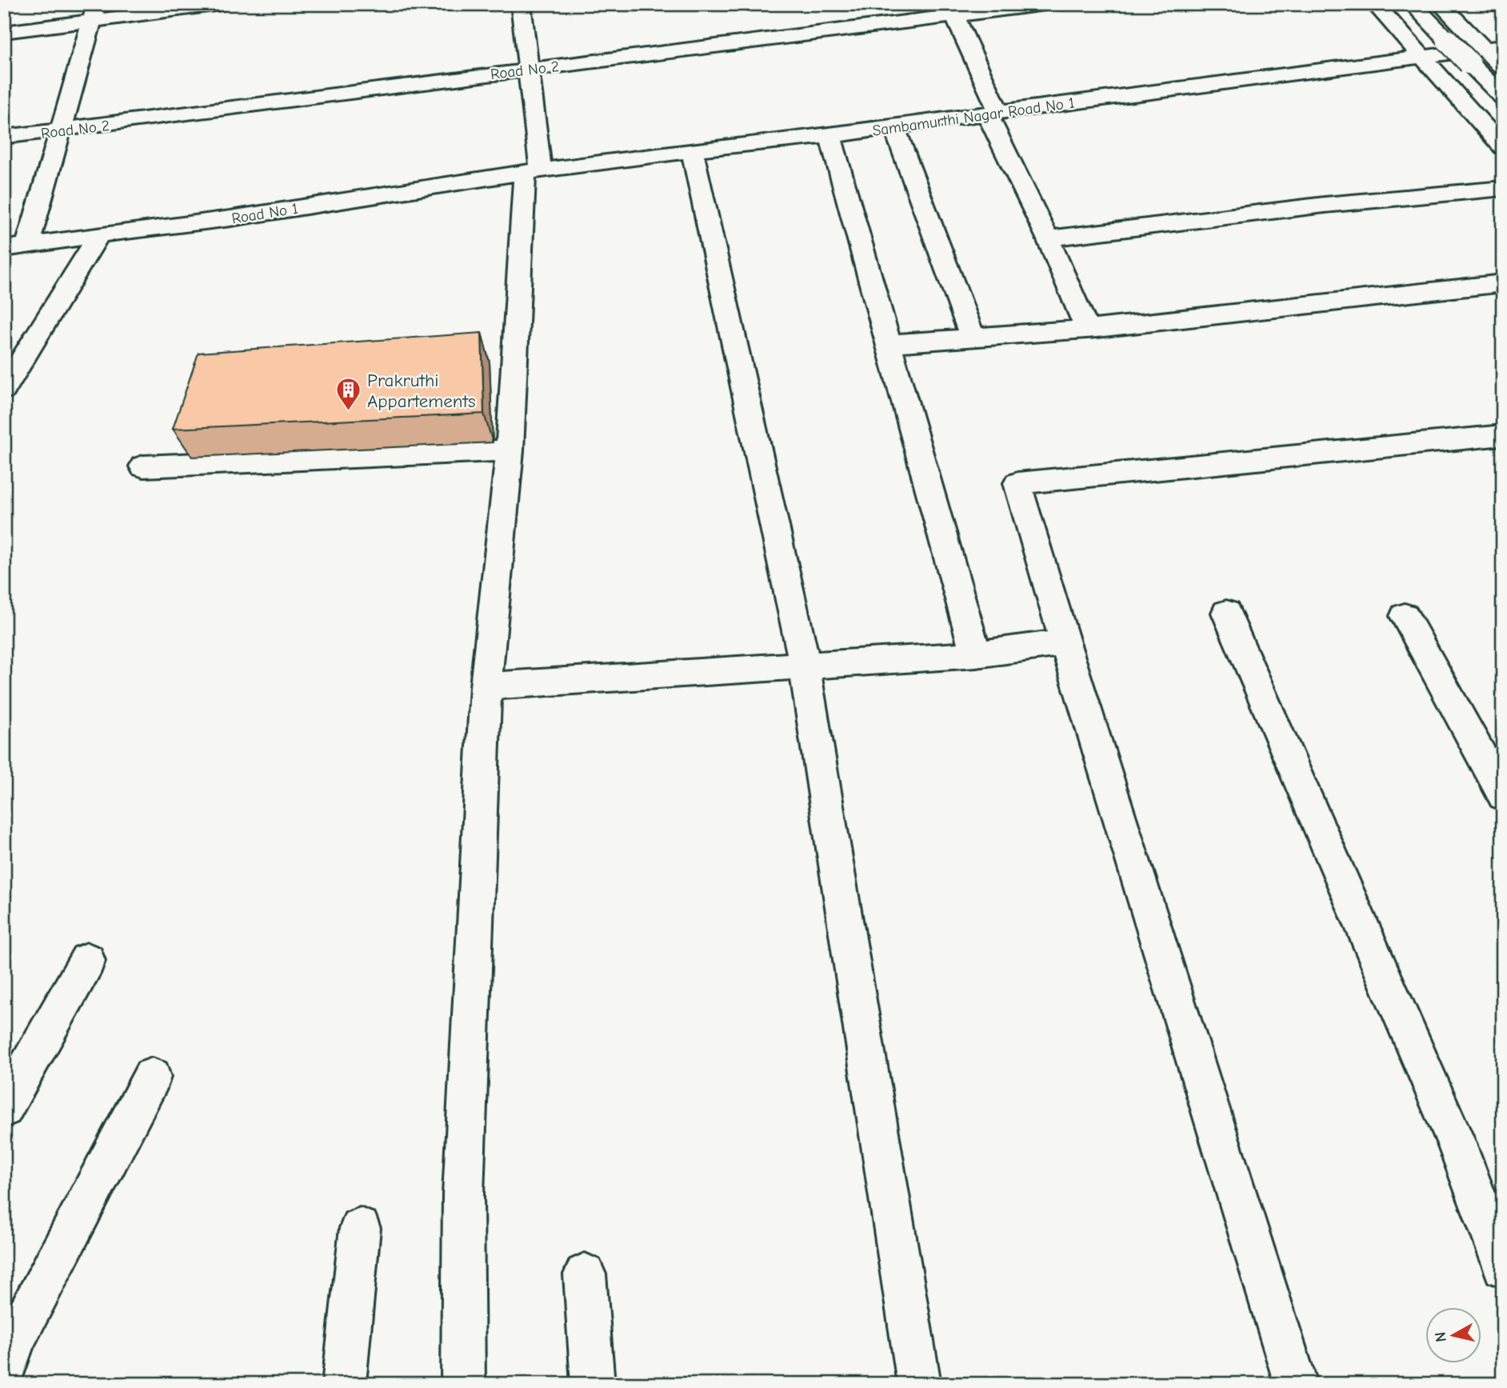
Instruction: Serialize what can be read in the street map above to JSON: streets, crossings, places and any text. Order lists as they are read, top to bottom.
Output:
{
  "streets": {
    "street": ["Road No 2", "Sambamurthi Nagar Road No 1", "Road No 1"]
  },
  "crossings": [
    ["Sambamurthi Nagar Road No 1", "Road No 1"]
  ],
  "places": {
    "building": ["Prakruthi Appartements"]
  },
  "north": "left"
}
